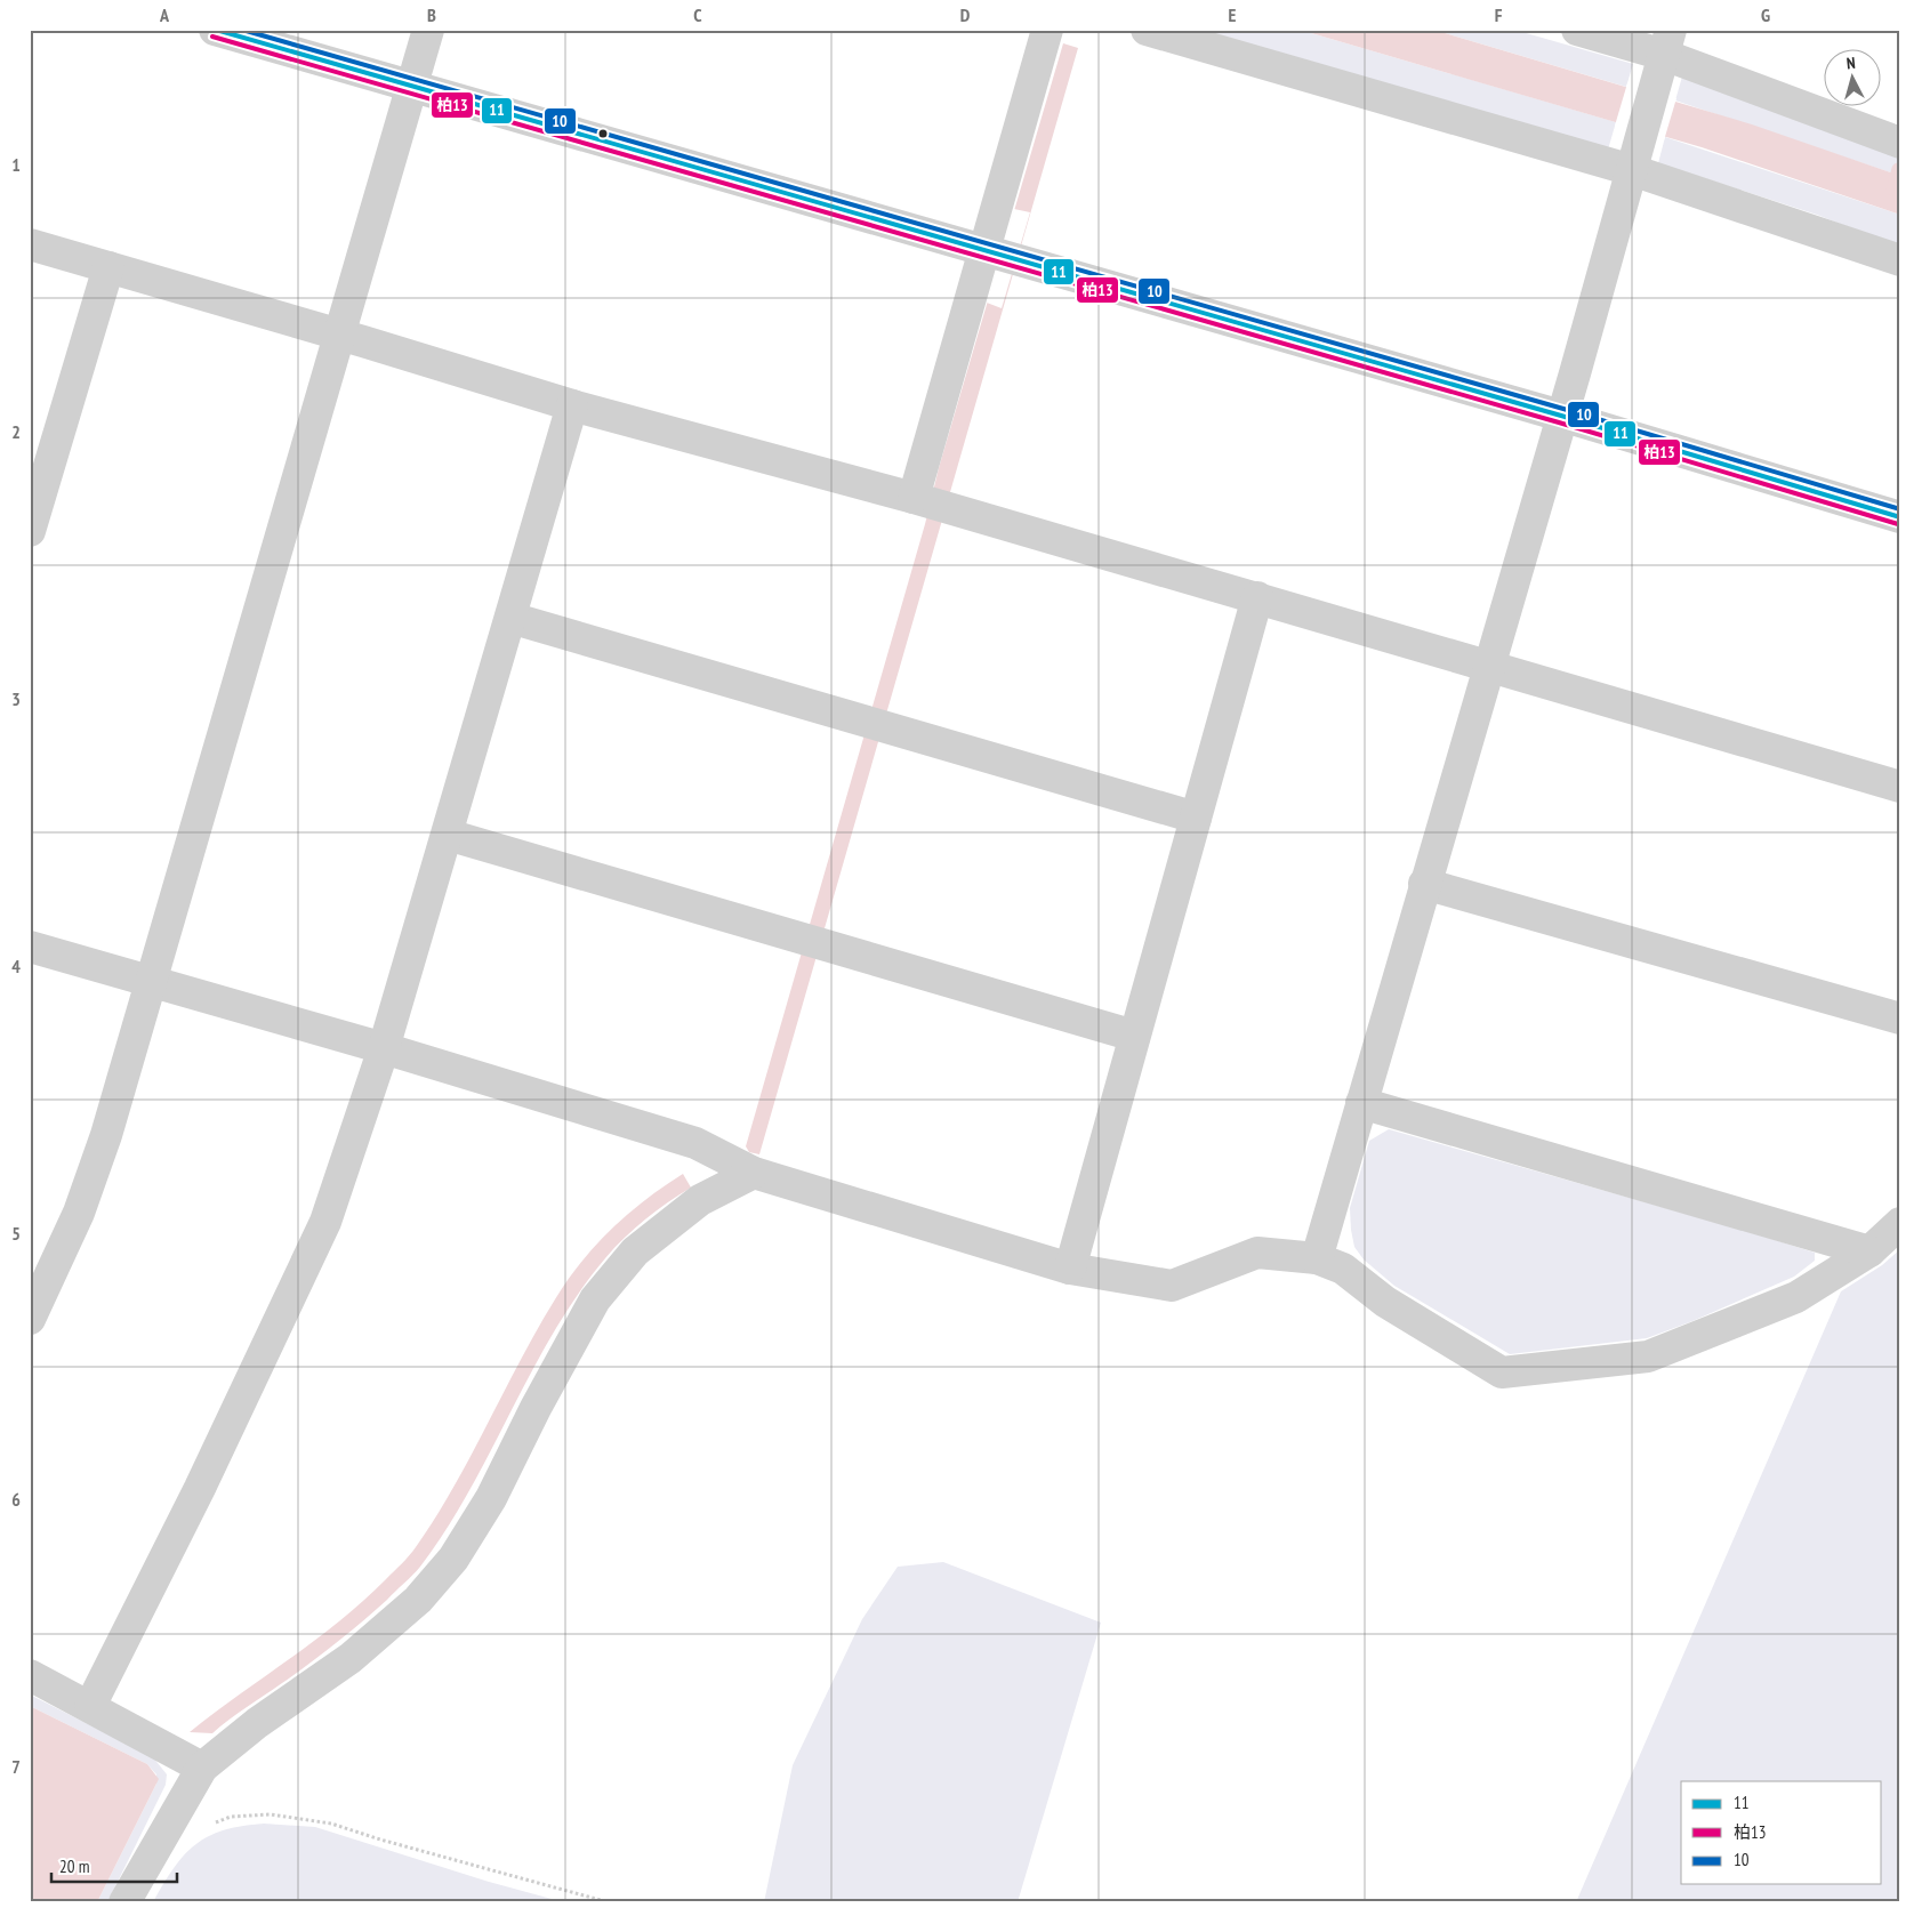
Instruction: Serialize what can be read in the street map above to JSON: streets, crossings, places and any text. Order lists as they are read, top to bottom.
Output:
{
  "lines": ["transit line 11", "transit line 10", "transit line 柏13"],
  "legend": ["11", "柏13", "10"],
  "scale_bar": "20 m",
  "north": "top",
  "grid": {
    "columns": [
      "A",
      "B",
      "C",
      "D",
      "E",
      "F",
      "G"
    ],
    "rows": [
      "1",
      "2",
      "3",
      "4",
      "5",
      "6",
      "7"
    ]
  }
}
